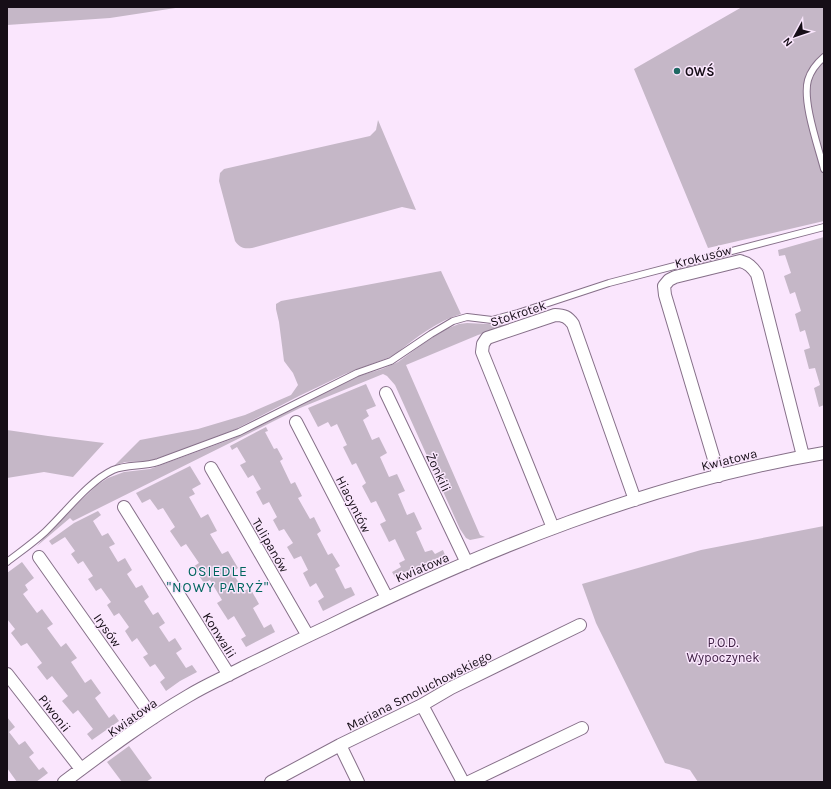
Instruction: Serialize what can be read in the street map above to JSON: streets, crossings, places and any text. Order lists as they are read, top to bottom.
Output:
{
  "streets": {
    "street": [
      "Krokusów",
      "Stokrotek",
      "Kwiatowa",
      "Żonkili",
      "Hiacyntów",
      "Tulipanów",
      "Irysów",
      "Konwalii",
      "Mariana Smoluchowskiego",
      "Piwonii"
    ]
  },
  "crossings": [
    ["Krokusów", "Kwiatowa"],
    ["Stokrotek", "Kwiatowa"],
    ["Kwiatowa", "Żonkili"],
    ["Kwiatowa", "Hiacyntów"],
    ["Kwiatowa", "Tulipanów"],
    ["Kwiatowa", "Irysów"],
    ["Kwiatowa", "Konwalii"],
    ["Kwiatowa", "Piwonii"]
  ],
  "districts": ["OSIEDLE \"NOWY PARYŻ\""],
  "parks": ["P.O.D. Wypoczynek"],
  "places": ["OWŚ"],
  "north": "bottom left"
}
